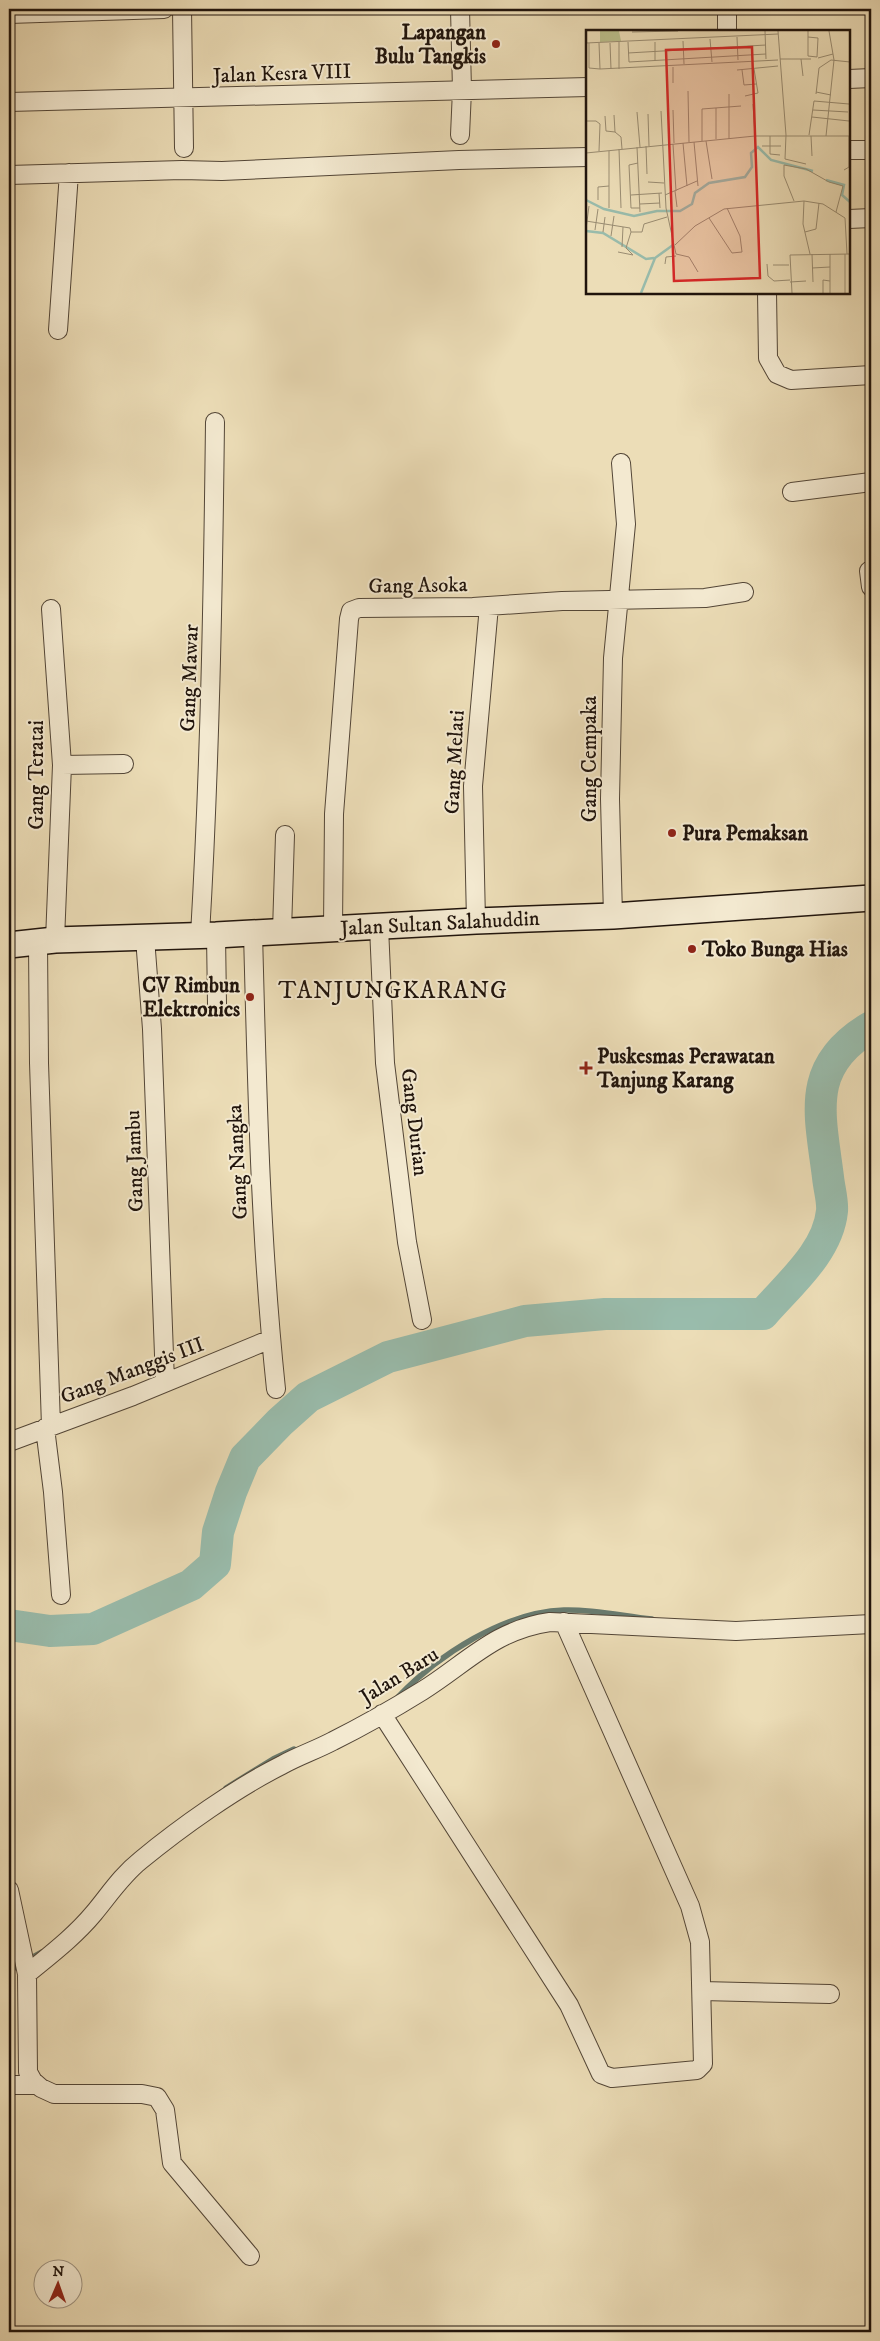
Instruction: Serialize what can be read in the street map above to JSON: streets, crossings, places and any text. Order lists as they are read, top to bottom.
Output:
{
  "streets": {
    "main road": ["Jalan Sultan Salahuddin"],
    "street": [
      "Jalan Kesra VIII",
      "Gang Asoka",
      "Gang Mawar",
      "Gang Cempaka",
      "Gang Melati",
      "Gang Teratai",
      "Gang Durian",
      "Gang Jambu",
      "Gang Nangka",
      "Gang Manggis III",
      "Jalan Baru"
    ]
  },
  "crossings": [
    ["Gang Asoka", "Gang Cempaka"],
    ["Gang Asoka", "Gang Melati"],
    ["Gang Asoka", "Jalan Sultan Salahuddin"],
    ["Gang Mawar", "Jalan Sultan Salahuddin"],
    ["Gang Cempaka", "Jalan Sultan Salahuddin"],
    ["Gang Melati", "Jalan Sultan Salahuddin"],
    ["Gang Teratai", "Jalan Sultan Salahuddin"],
    ["Gang Teratai", "Gang Manggis III"],
    ["Jalan Sultan Salahuddin", "Gang Durian"],
    ["Jalan Sultan Salahuddin", "Gang Jambu"],
    ["Jalan Sultan Salahuddin", "Gang Nangka"],
    ["Gang Jambu", "Gang Manggis III"],
    ["Gang Nangka", "Gang Manggis III"]
  ],
  "districts": ["TANJUNGKARANG"],
  "places": {
    "other": [
      "Lapangan Bulu Tangkis",
      "Pura Pemaksan",
      "Toko Bunga Hias",
      "CV Rimbun Elektronics"
    ],
    "health": ["Puskesmas Perawatan Tanjung Karang"]
  },
  "north": "top"
}
